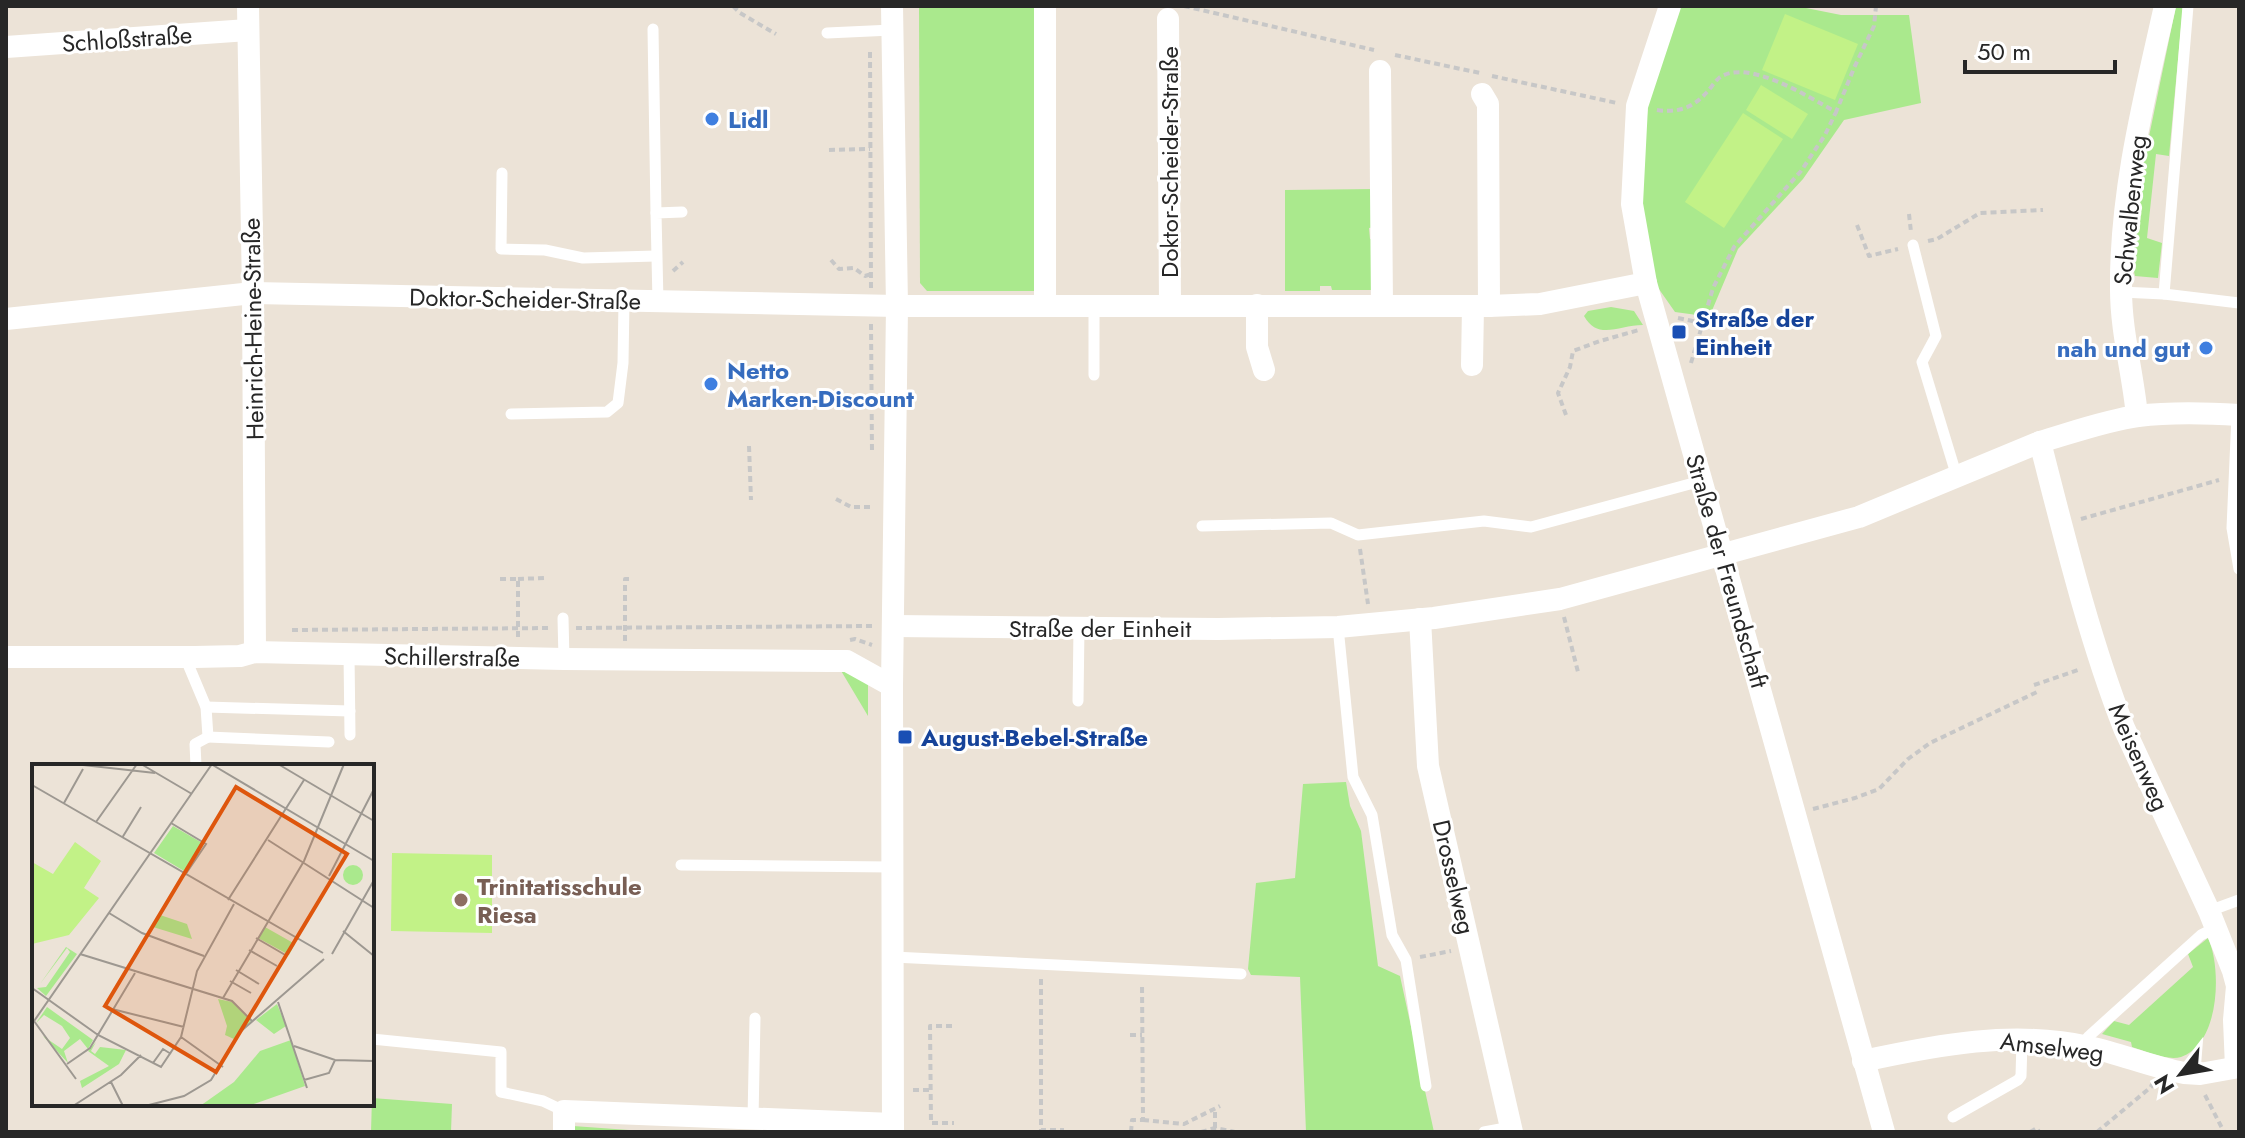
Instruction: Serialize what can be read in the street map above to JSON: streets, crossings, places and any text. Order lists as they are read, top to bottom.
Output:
{
  "streets": {
    "street": [
      "Schloßstraße",
      "Doktor-Scheider-Straße",
      "Schwalbenweg",
      "Heinrich-Heine-Straße",
      "Straße der Freundschaft",
      "Straße der Einheit",
      "Schillerstraße",
      "Meisenweg",
      "Drosselweg",
      "Amselweg"
    ]
  },
  "crossings": [
    ["Schloßstraße", "Heinrich-Heine-Straße"],
    ["Doktor-Scheider-Straße", "Heinrich-Heine-Straße"],
    ["Doktor-Scheider-Straße", "Straße der Freundschaft"],
    ["Schwalbenweg", "Straße der Einheit"],
    ["Heinrich-Heine-Straße", "Schillerstraße"],
    ["Straße der Freundschaft", "Straße der Einheit"],
    ["Straße der Freundschaft", "Amselweg"],
    ["Straße der Einheit", "Meisenweg"],
    ["Straße der Einheit", "Drosselweg"],
    ["Meisenweg", "Amselweg"]
  ],
  "places": {
    "other": [
      "Lidl",
      "nah und gut",
      "Netto Marken-Discount",
      "Trinitatisschule Riesa"
    ],
    "transit": ["Straße der Einheit", "August-Bebel-Straße"]
  },
  "scale_bar": "50 m",
  "north": "bottom left"
}
